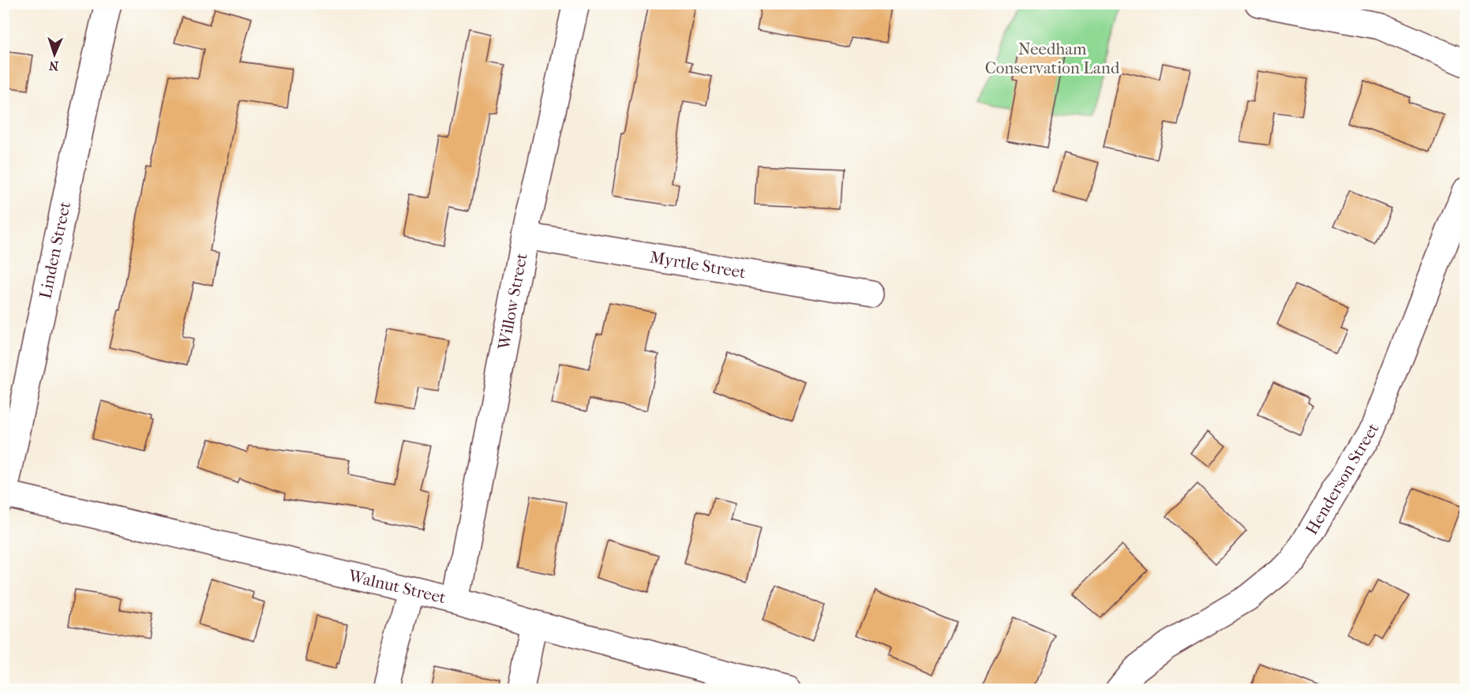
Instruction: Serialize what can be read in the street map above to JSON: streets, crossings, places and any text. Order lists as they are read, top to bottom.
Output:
{
  "streets": {
    "street": [
      "Linden Street",
      "Myrtle Street",
      "Willow Street",
      "Henderson Street",
      "Walnut Street"
    ]
  },
  "crossings": [
    ["Linden Street", "Walnut Street"],
    ["Myrtle Street", "Willow Street"],
    ["Willow Street", "Walnut Street"]
  ],
  "parks": ["Needham Conservation Land"],
  "north": "bottom"
}
